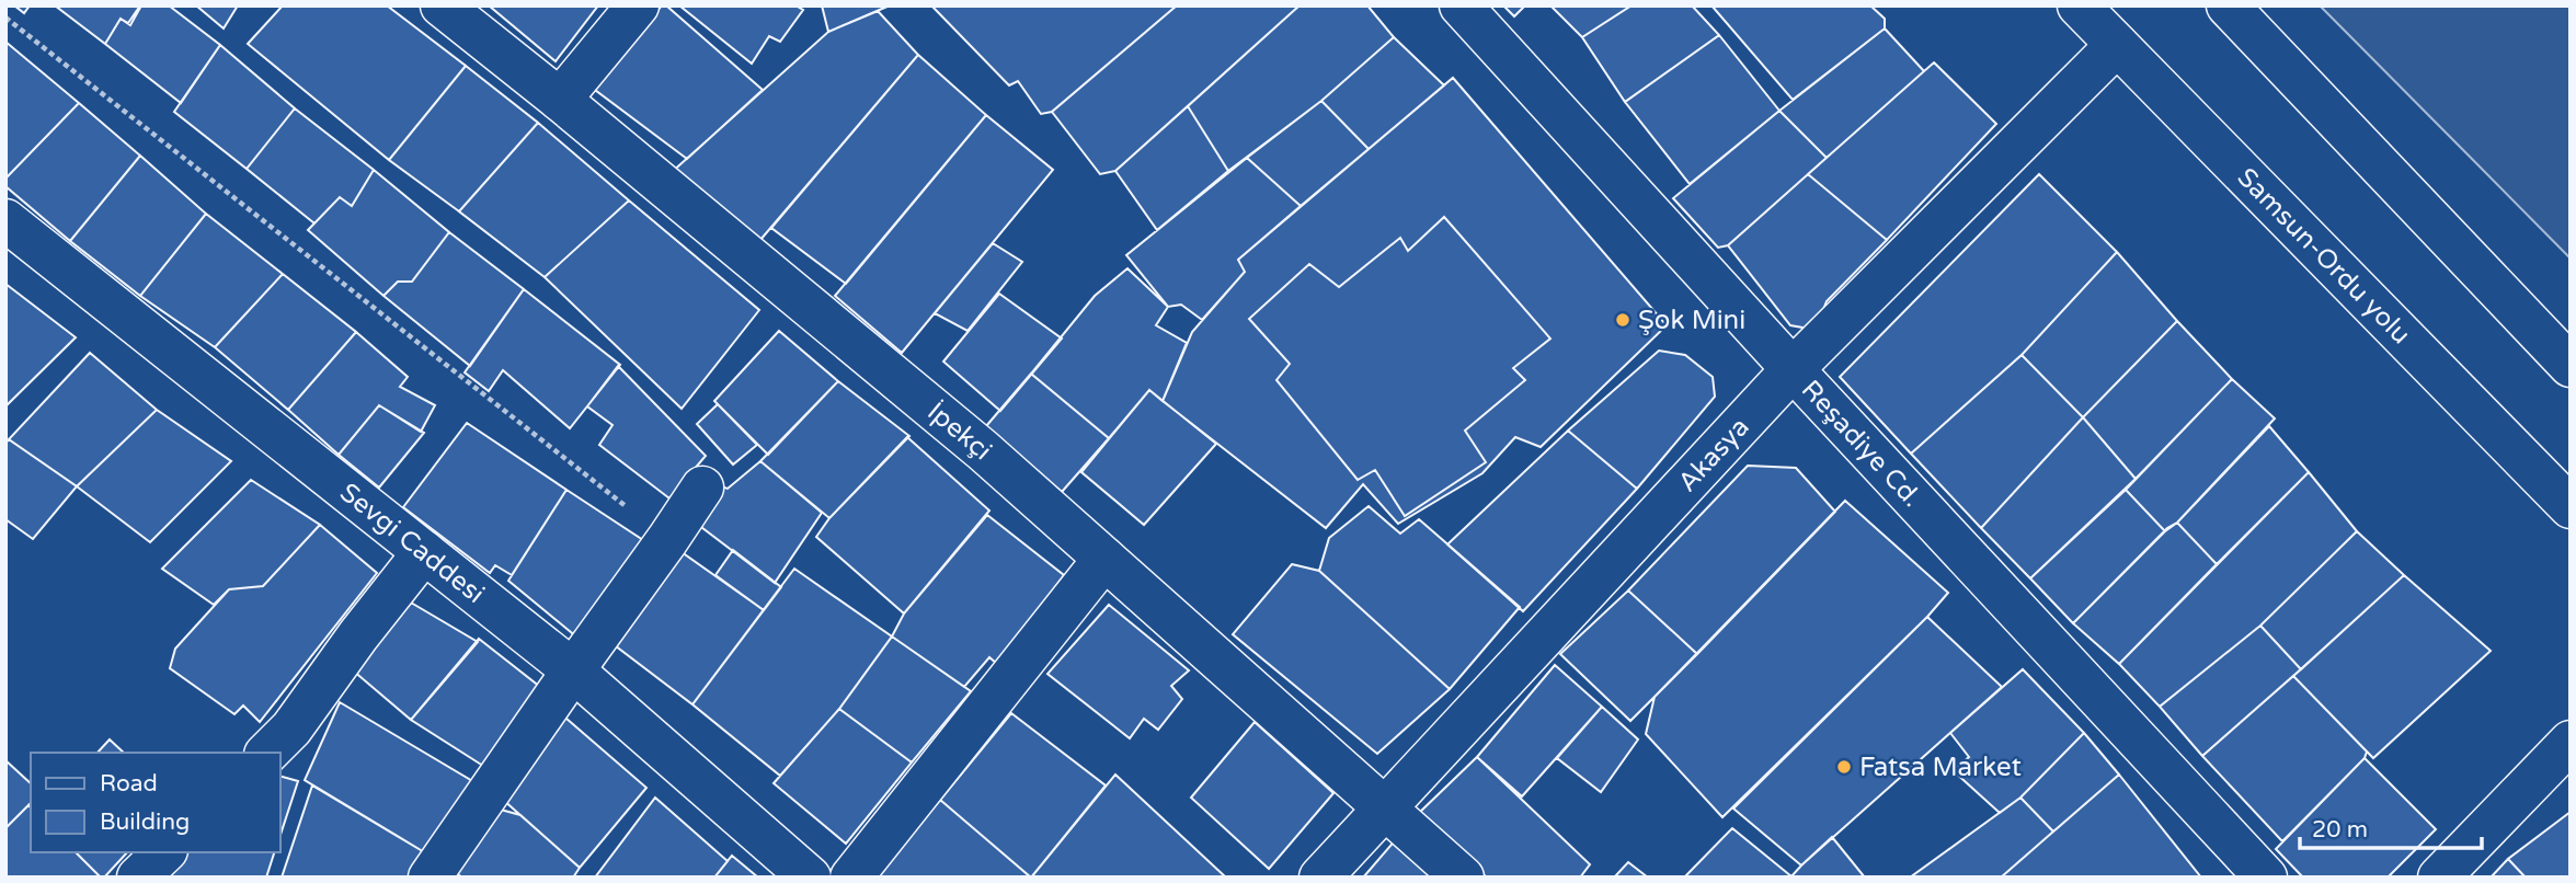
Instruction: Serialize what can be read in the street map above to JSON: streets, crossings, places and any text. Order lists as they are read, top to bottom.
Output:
{
  "streets": {
    "main road": [
      "Samsun-Ordu yolu",
      "İpekçi",
      "Reşadiye Cd.",
      "Akasya",
      "Sevgi Caddesi"
    ]
  },
  "crossings": [
    ["Samsun-Ordu yolu", "Akasya"],
    ["İpekçi", "Akasya"],
    ["Reşadiye Cd.", "Akasya"]
  ],
  "places": ["Şok Mini", "Fatsa Market"],
  "legend": ["Road", "Building"],
  "scale_bar": "20 m"
}
